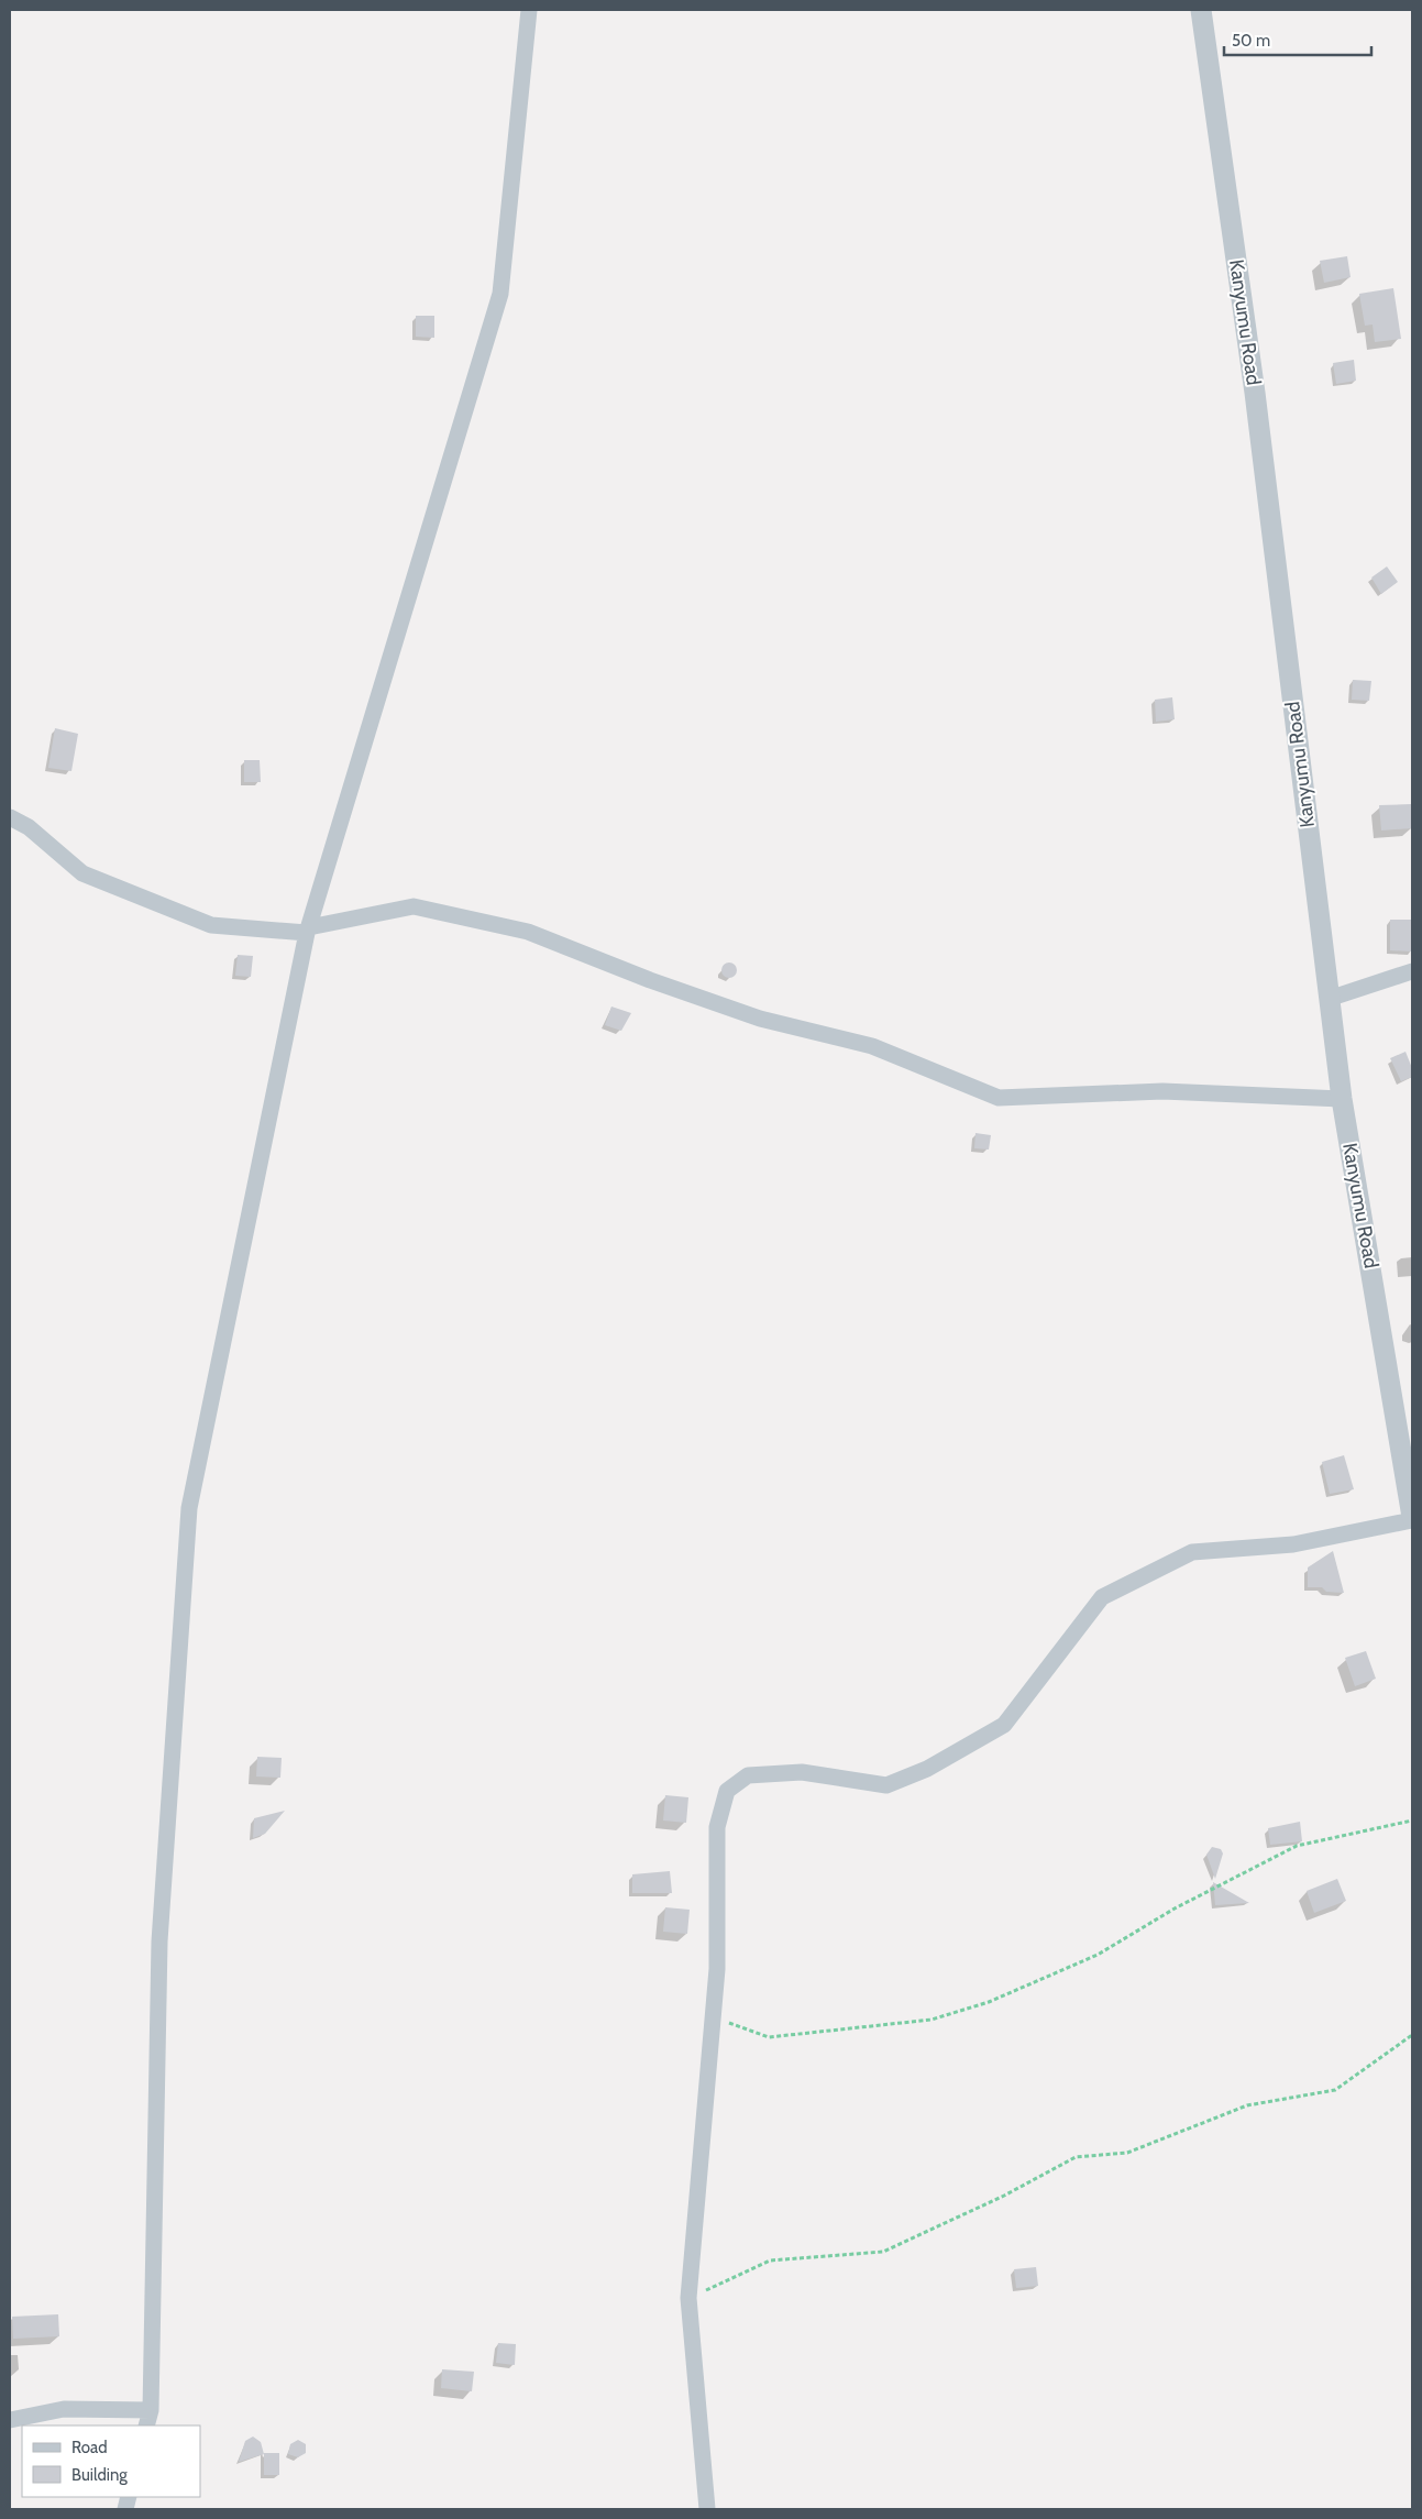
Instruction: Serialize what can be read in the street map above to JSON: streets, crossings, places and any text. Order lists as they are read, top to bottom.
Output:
{
  "streets": {
    "street": ["Kanyumu Road"]
  },
  "legend": ["Road", "Building"],
  "scale_bar": "50 m"
}
